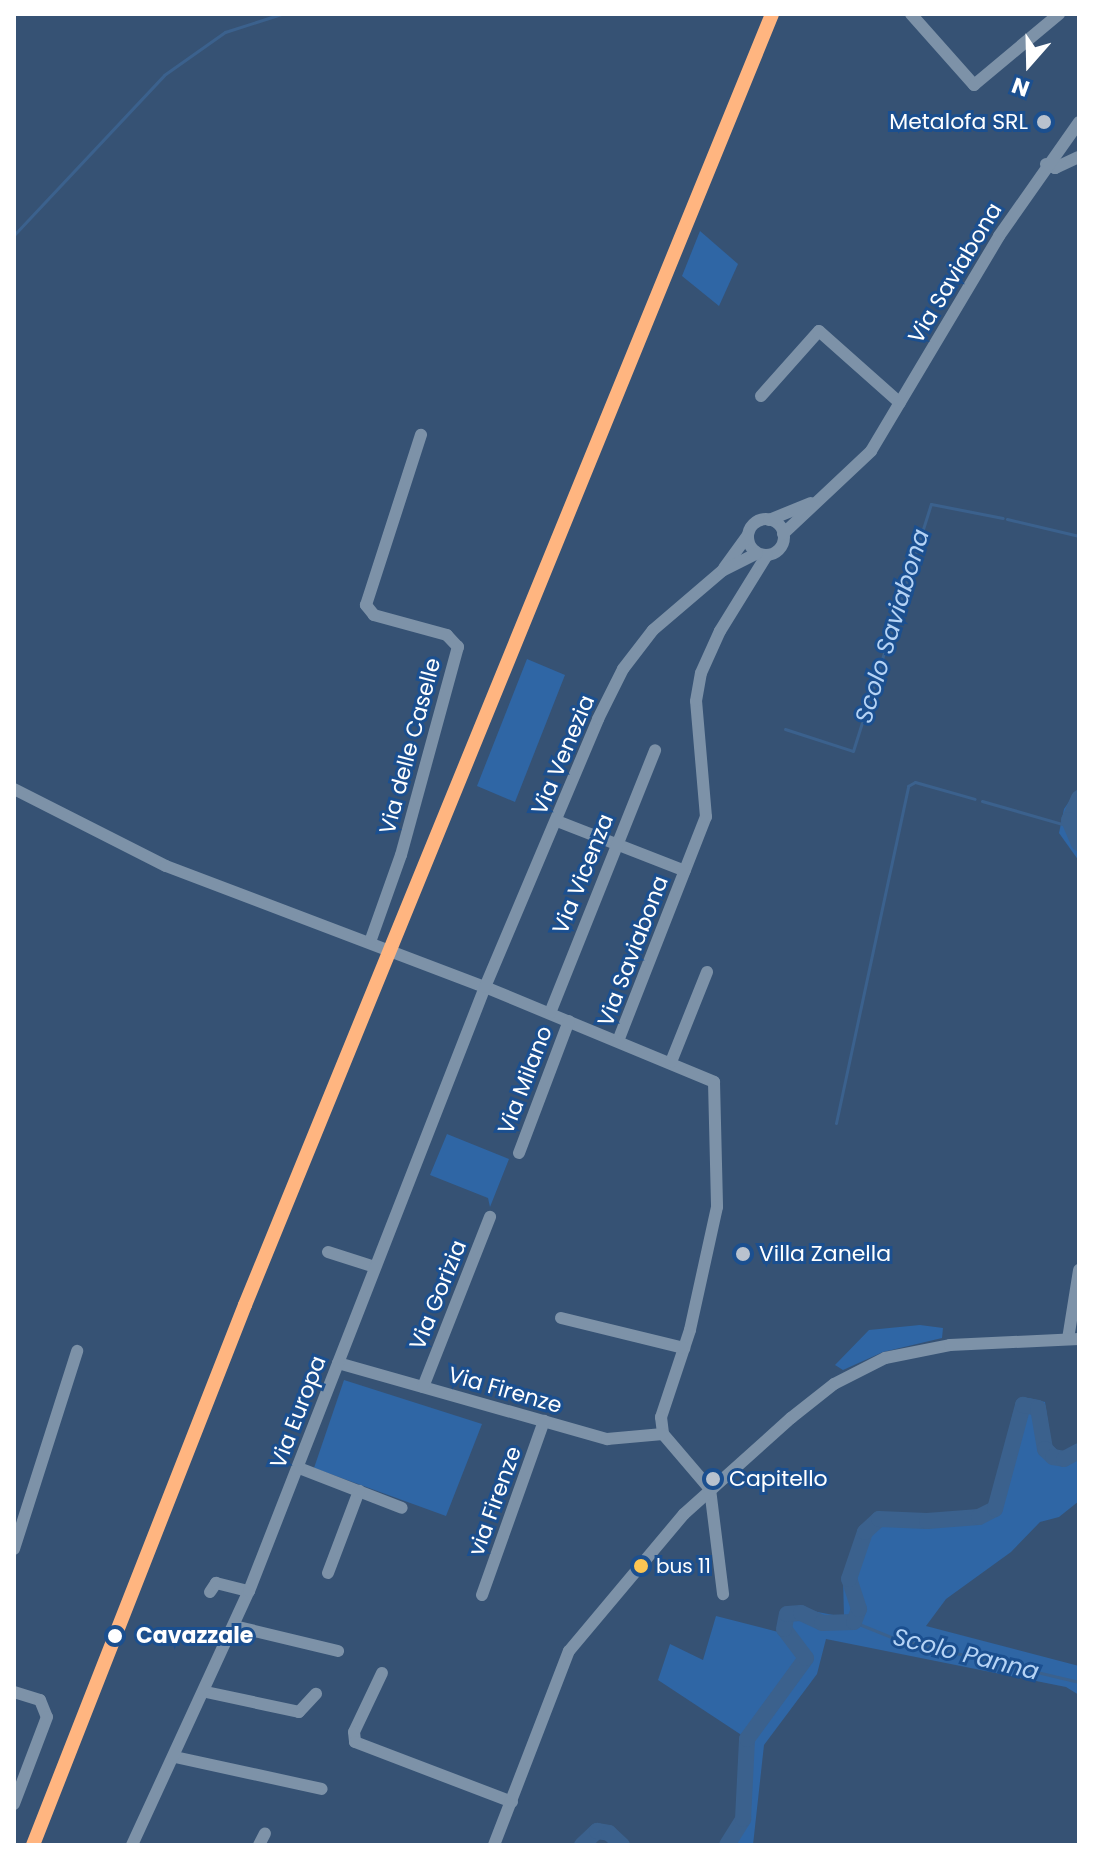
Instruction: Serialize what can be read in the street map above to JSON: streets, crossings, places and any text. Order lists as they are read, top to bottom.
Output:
{
  "streets": {
    "street": [
      "Via Saviabona",
      "Via delle Caselle",
      "Via Venezia",
      "Via Vicenza",
      "Via Milano",
      "Via Gorizia",
      "Via Firenze",
      "Via Europa",
      "via Firenze"
    ]
  },
  "crossings": [
    ["Via Saviabona", "Via Venezia"],
    ["Via Saviabona", "Via Firenze"],
    ["Via Venezia", "Via Europa"],
    ["Via Gorizia", "Via Firenze"],
    ["Via Firenze", "Via Europa"],
    ["Via Firenze", "via Firenze"]
  ],
  "water": ["Scolo Saviabona", "Scolo Panna"],
  "places": [
    "Metalofa SRL",
    "Villa Zanella",
    "Capitello",
    "bus 11",
    "Cavazzale"
  ],
  "north": "bottom"
}
